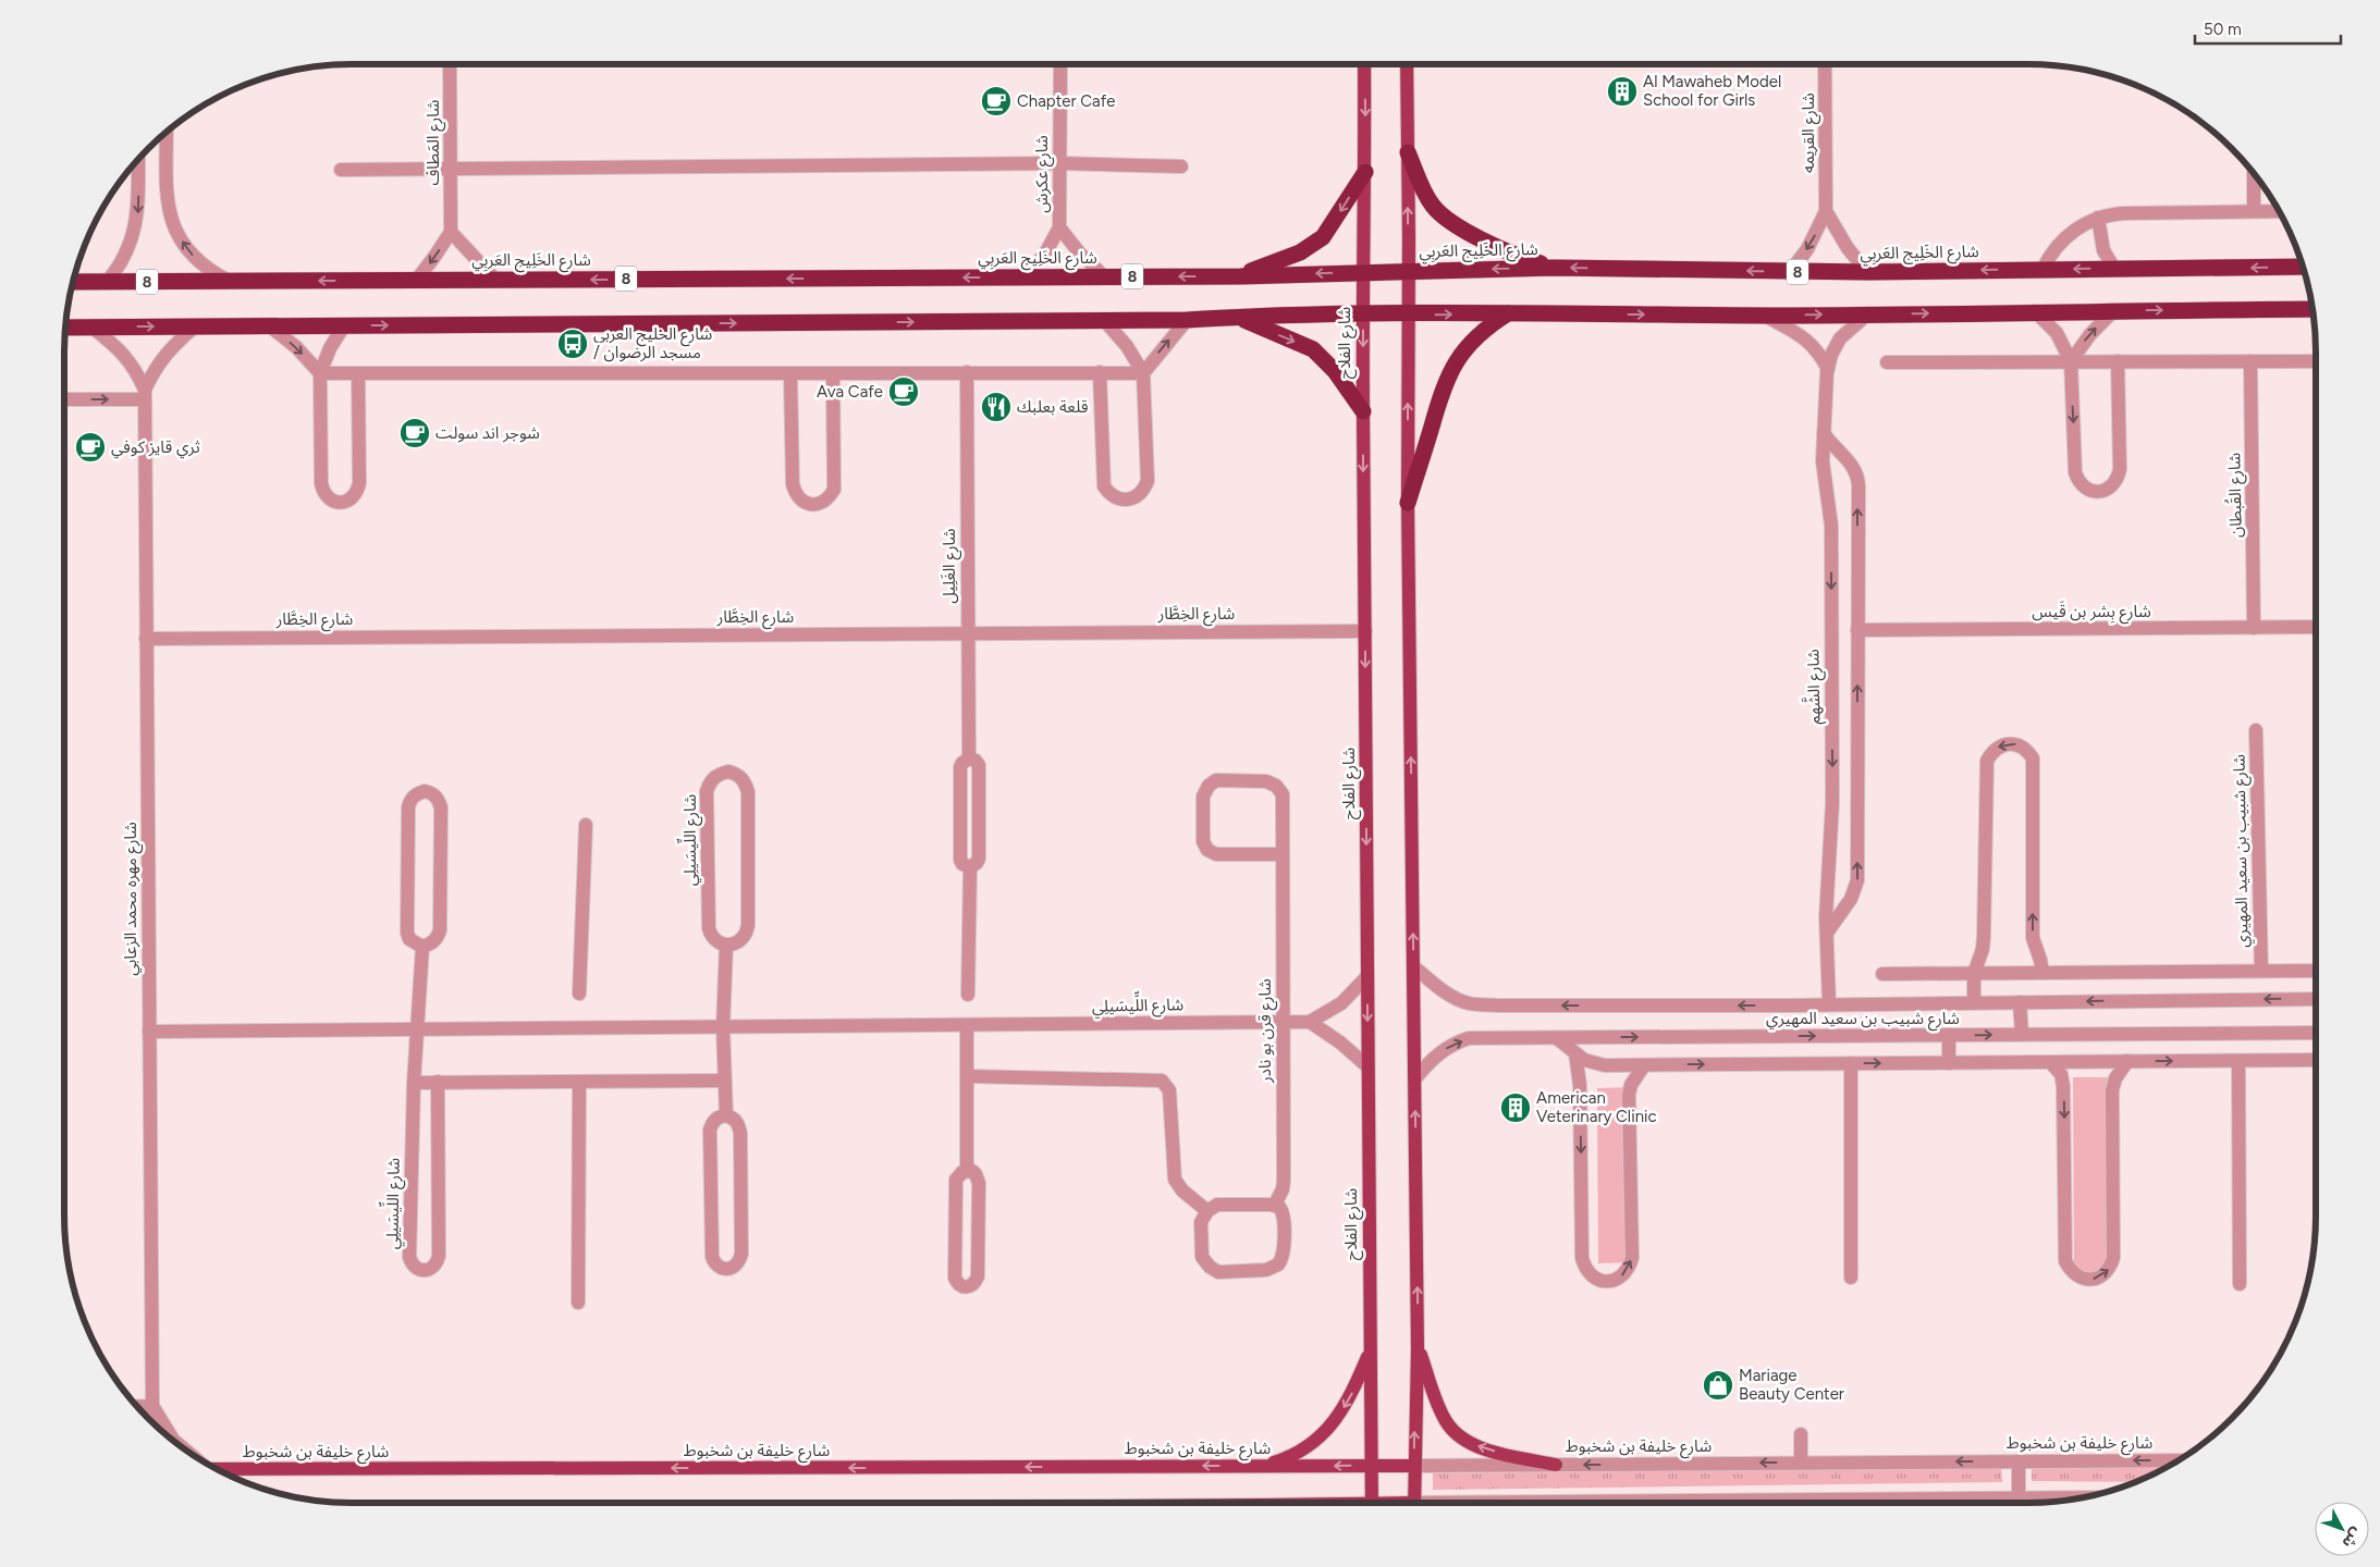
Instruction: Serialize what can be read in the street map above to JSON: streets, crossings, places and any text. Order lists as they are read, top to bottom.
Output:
{
  "streets": {
    "highway": ["شارع الخَلِيج العَربِي", "8"],
    "main road": ["شارع الفلاح", "شارع خليفة بن شخبوط"],
    "street": [
      "شارع القريمه",
      "شارع المَطاف",
      "شارع عكرش",
      "شارع القُبطان",
      "شارع الغَلِيل",
      "شارع بِشر بن قَيس",
      "شارع الخِطَّار",
      "شارع الشَّهم",
      "شارع اللِّيسَيلِي",
      "شارع شبيب بن سعيد المهيري",
      "شارع مهره محمد الزعابي",
      "شارع قرن بو نادر"
    ]
  },
  "crossings": [
    ["شارع القريمه", "شارع الخَلِيج العَربِي"],
    ["شارع عكرش", "شارع الخَلِيج العَربِي"],
    ["شارع الخَلِيج العَربِي", "شارع الفلاح"],
    ["شارع الفلاح", "شارع الخِطَّار"],
    ["شارع الفلاح", "شارع اللِّيسَيلِي"],
    ["شارع الفلاح", "شارع خليفة بن شخبوط"],
    ["شارع القُبطان", "شارع بِشر بن قَيس"],
    ["شارع الغَلِيل", "شارع الخِطَّار"],
    ["شارع الخِطَّار", "شارع مهره محمد الزعابي"],
    ["شارع الشَّهم", "شارع شبيب بن سعيد المهيري"],
    ["شارع اللِّيسَيلِي", "شارع مهره محمد الزعابي"],
    ["شارع اللِّيسَيلِي", "شارع قرن بو نادر"]
  ],
  "one_way": ["شارع خليفة بن شخبوط"],
  "places": {
    "building": ["Al Mawaheb Model School for Girls", "American Veterinary Clinic"],
    "cafe": [
      "Chapter Cafe",
      "Ava Cafe",
      "شوجر اند سولت",
      "ثري قايز كوفي"
    ],
    "bus stop": ["شارع الخليج العربي / مسجد الرضوان"],
    "restaurant": ["قلعة بعلبك"],
    "shop": ["Mariage Beauty Center"]
  },
  "scale_bar": "50 m",
  "north": "bottom right"
}
